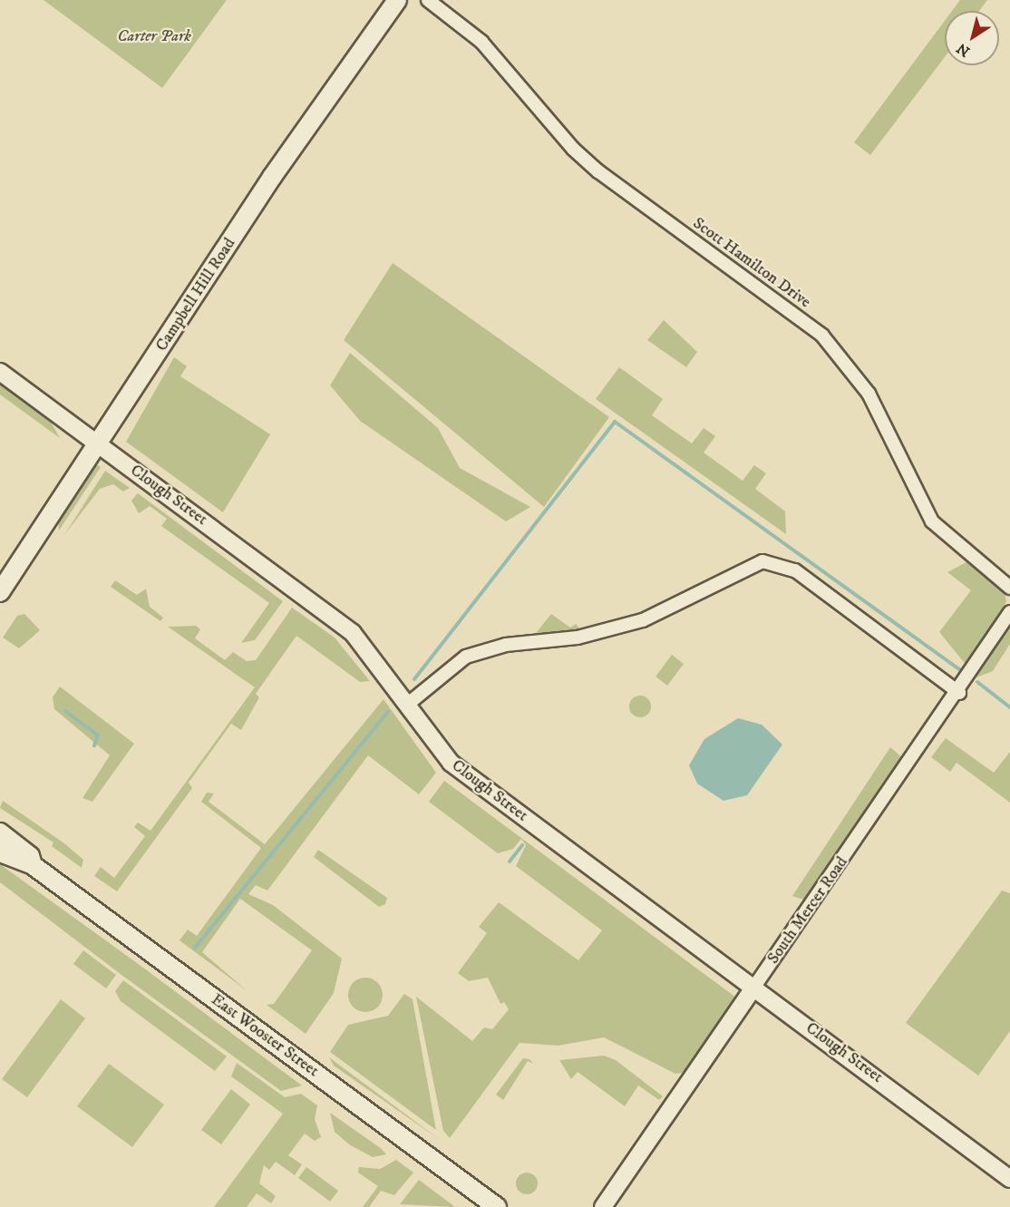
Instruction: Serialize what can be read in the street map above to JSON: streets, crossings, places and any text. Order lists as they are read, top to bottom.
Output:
{
  "streets": {
    "main road": ["Campbell Hill Road", "East Wooster Street"],
    "street": ["Scott Hamilton Drive", "Clough Street", "South Mercer Road"]
  },
  "crossings": [
    ["Campbell Hill Road", "Clough Street"],
    ["Clough Street", "South Mercer Road"]
  ],
  "parks": ["Carter Park"],
  "north": "bottom left"
}
